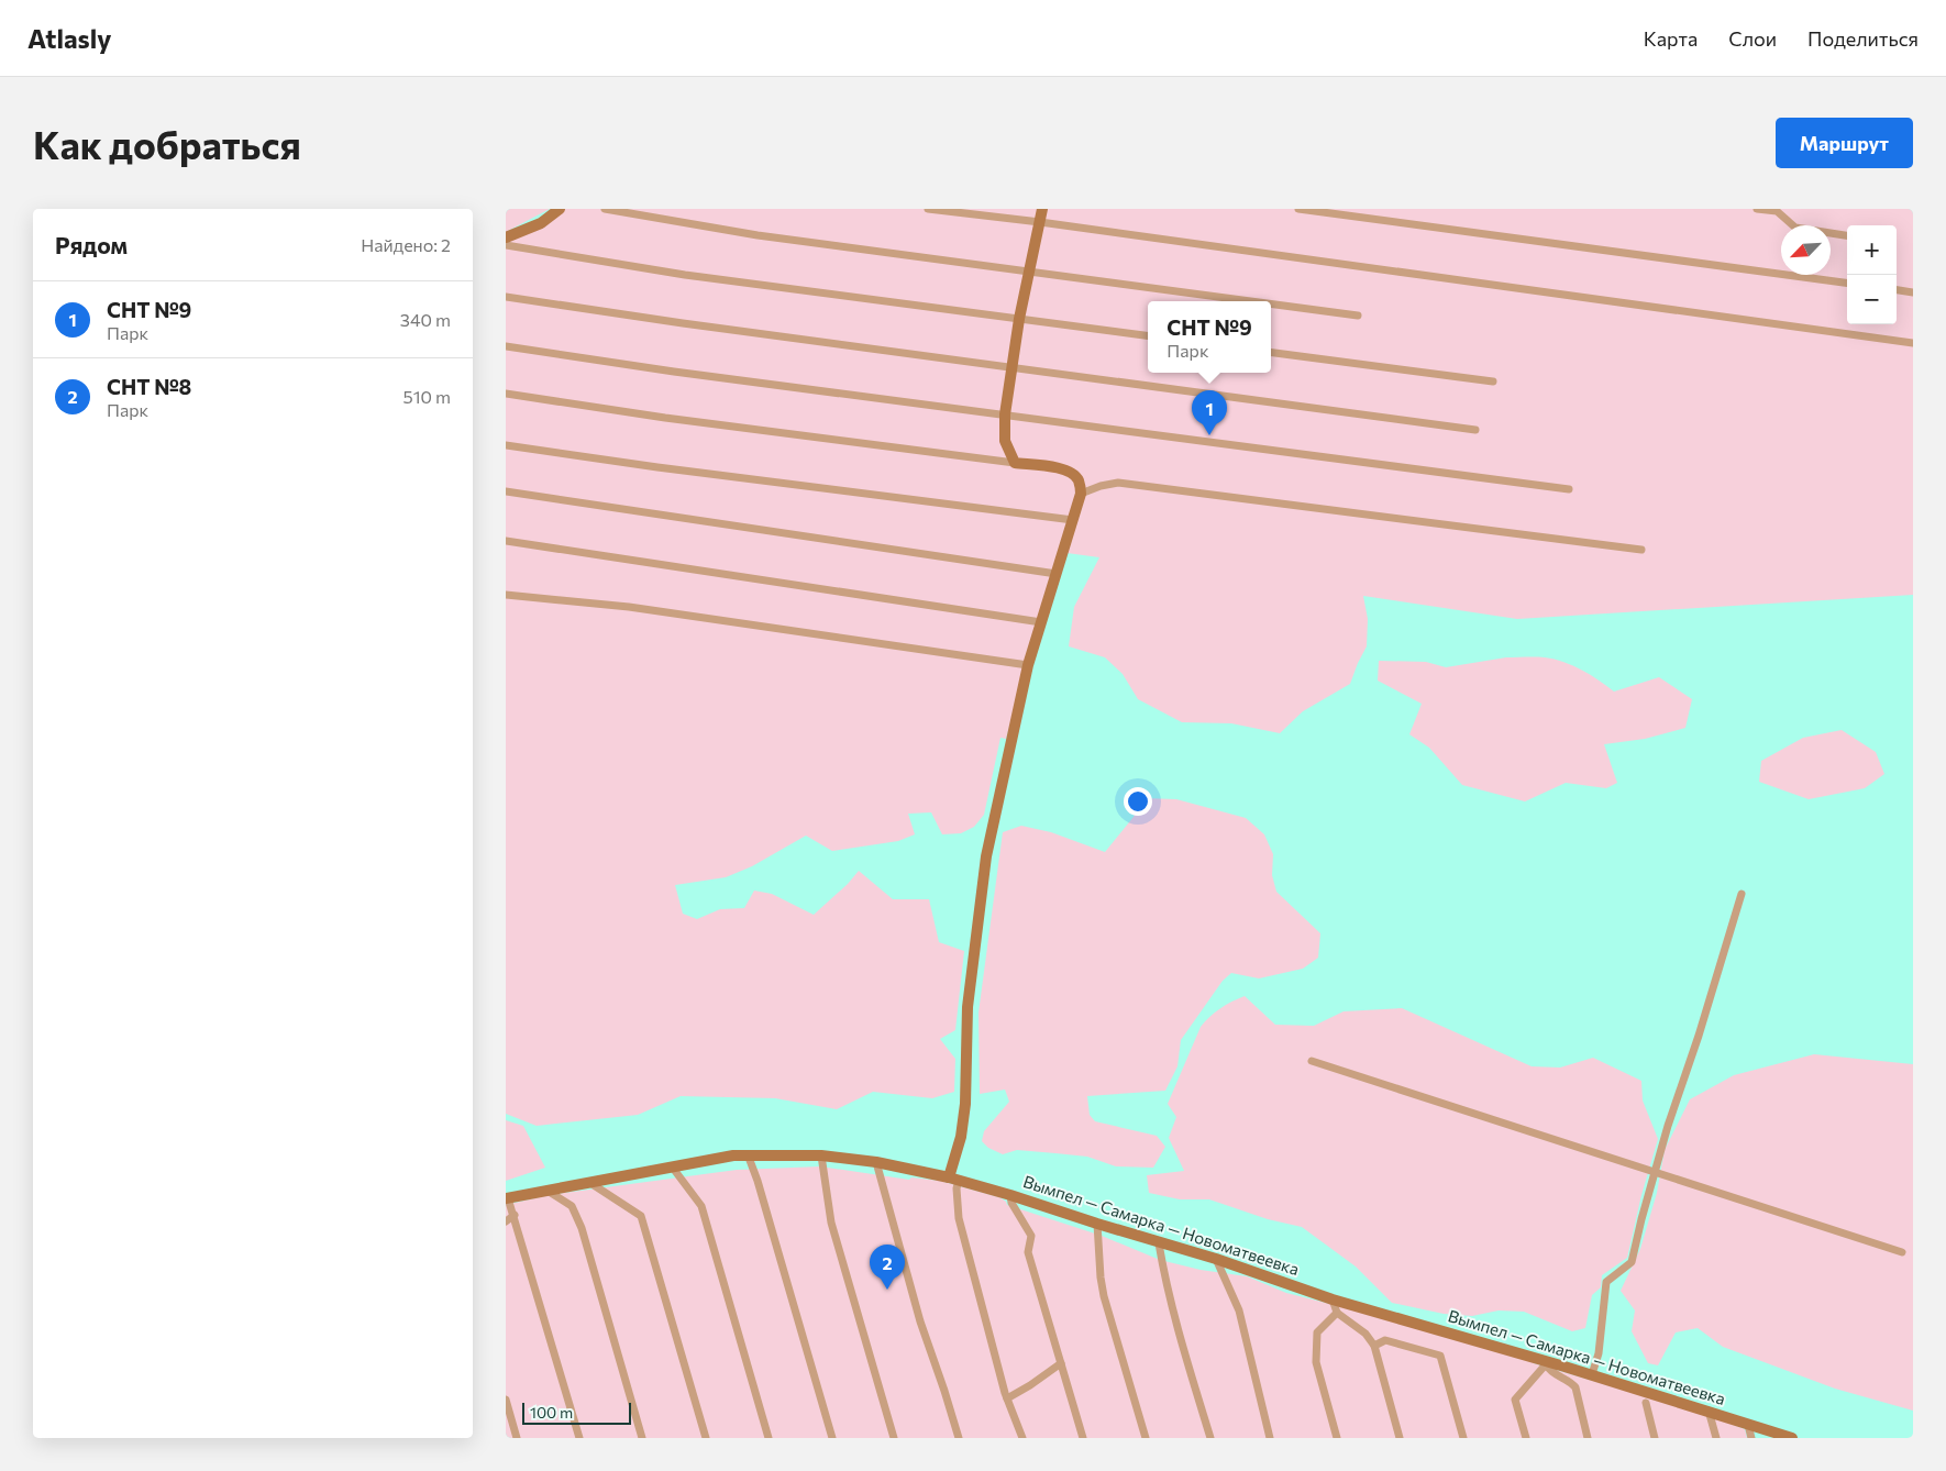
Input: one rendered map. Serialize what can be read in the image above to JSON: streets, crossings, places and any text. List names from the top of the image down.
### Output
{
  "streets": {
    "main road": ["Вымпел — Самарка — Новоматвеевка"]
  },
  "scale_bar": "100 m",
  "north": "bottom left",
  "page": {
    "header": "Atlasly",
    "nav": ["Карта", "Слои", "Поделиться"],
    "buttons": "Маршрут",
    "title": "Как добраться",
    "heading": ["Рядом", "Найдено: 2"],
    "map_buttons": ["+", "−"],
    "list": [
      {
        "mark": "1",
        "name": "СНТ №9",
        "note": "Парк",
        "value": "340 m"
      },
      {
        "mark": "2",
        "name": "СНТ №8",
        "note": "Парк",
        "value": "510 m"
      }
    ],
    "popup": ["СНТ №9", "Парк"],
    "pins": ["1", "2"],
    "scale": "100 m"
  }
}
